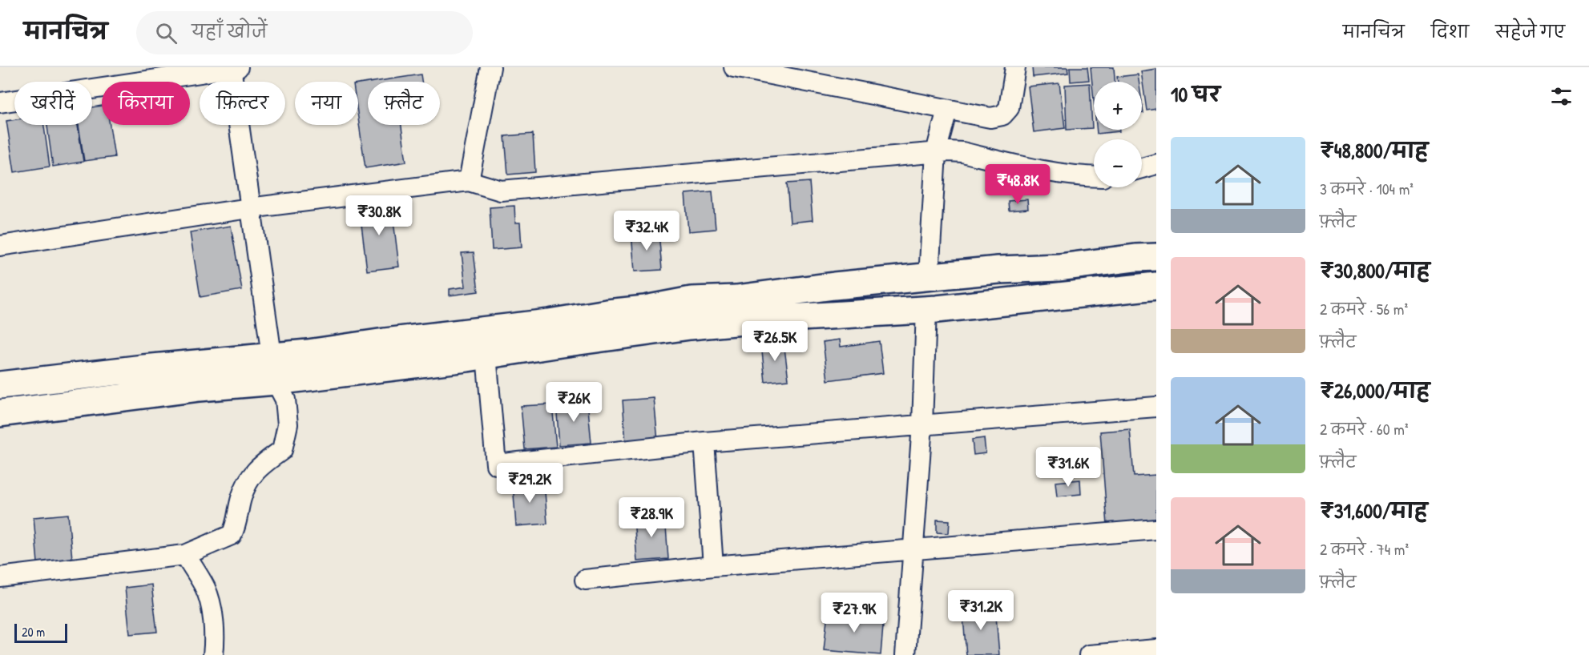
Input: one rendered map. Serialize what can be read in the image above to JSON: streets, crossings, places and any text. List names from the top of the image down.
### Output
{
  "scale_bar": "20 m",
  "page": {
    "header": "मानचित्र",
    "search": "यहाँ खोजें",
    "nav": ["मानचित्र", "दिशा", "सहेजे गए"],
    "heading": "10 घर",
    "map_buttons": ["+", "−"],
    "chip": [
      "खरीदें",
      "किराया",
      "फ़िल्टर",
      "नया",
      "फ़्लैट"
    ],
    "list": [
      {
        "name": "₹48,800/माह",
        "note": "3 कमरे · 104 m² · फ़्लैट"
      },
      {
        "name": "₹30,800/माह",
        "note": "2 कमरे · 56 m² · फ़्लैट"
      },
      {
        "name": "₹26,000/माह",
        "note": "2 कमरे · 60 m² · फ़्लैट"
      },
      {
        "name": "₹31,600/माह",
        "note": "2 कमरे · 74 m² · फ़्लैट"
      }
    ],
    "price": [
      "₹48.8K",
      "₹30.8K",
      "₹32.4K",
      "₹26.5K",
      "₹26K",
      "₹31.6K",
      "₹29.2K",
      "₹28.9K",
      "₹31.2K",
      "₹27.9K"
    ],
    "scale": "20 m"
  }
}
